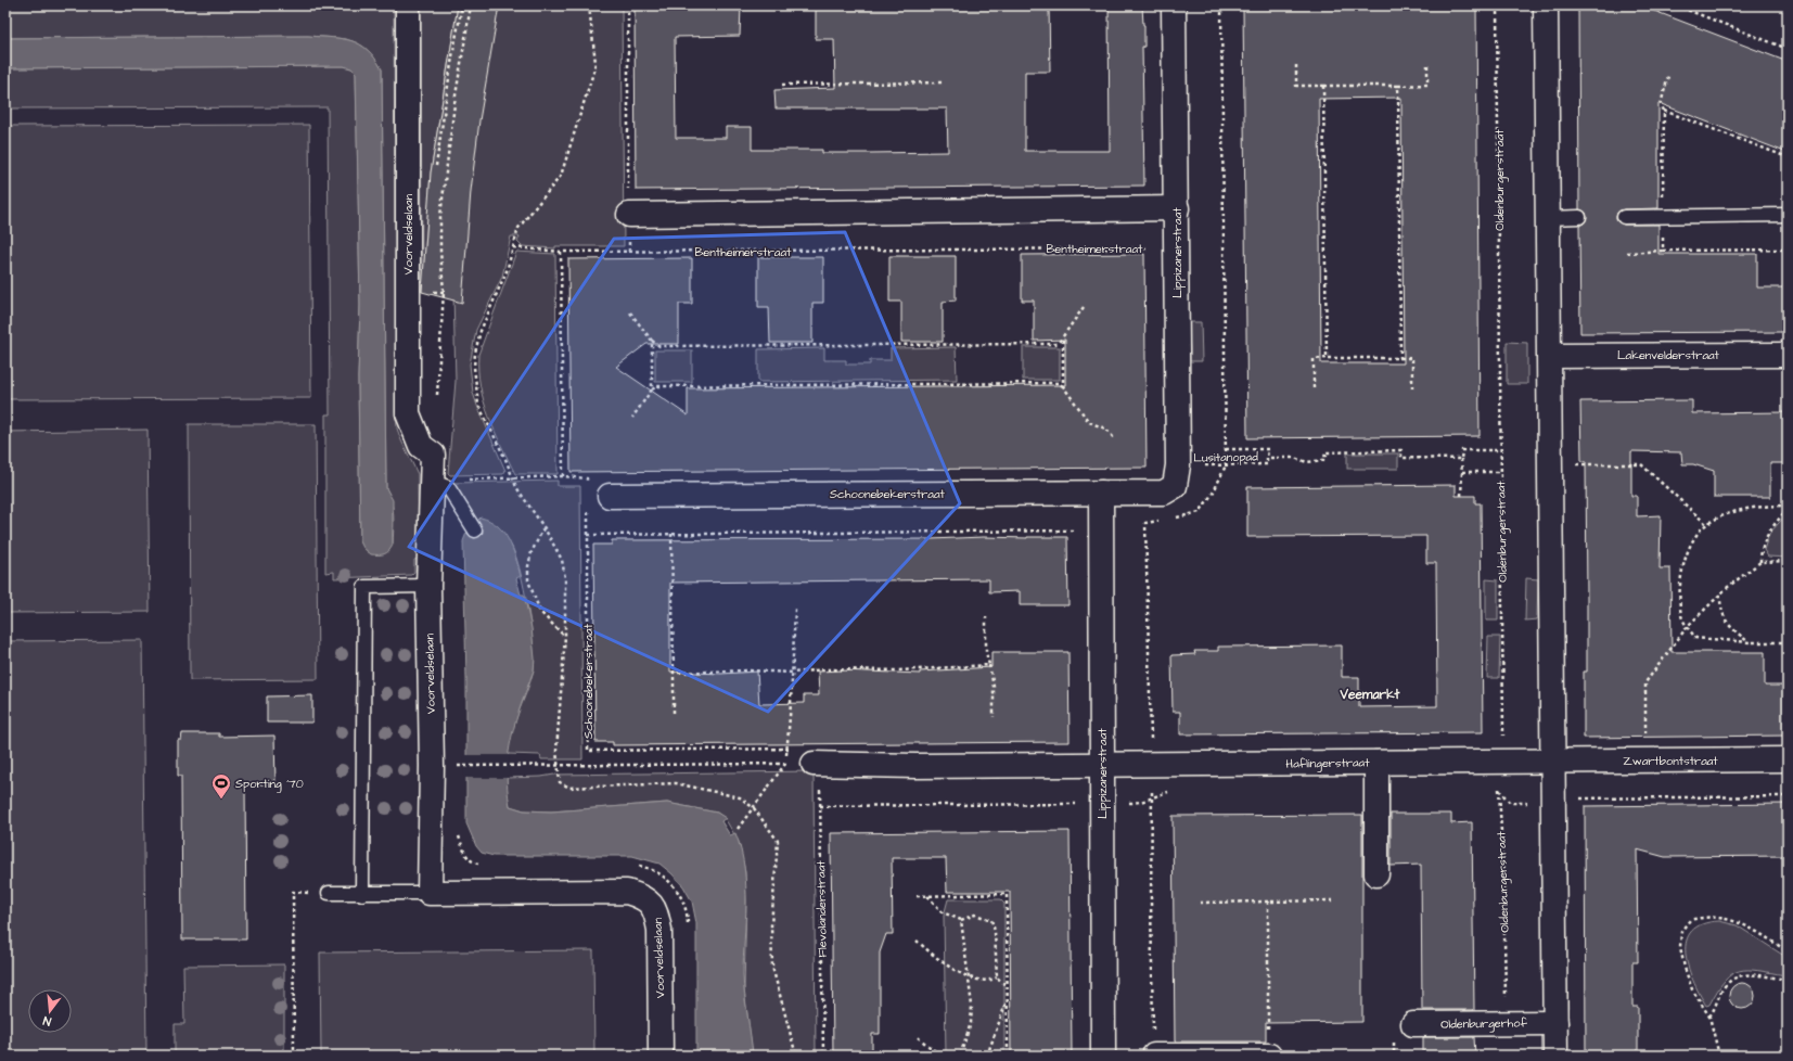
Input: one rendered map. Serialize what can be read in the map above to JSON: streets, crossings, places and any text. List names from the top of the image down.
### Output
{
  "streets": {
    "street": [
      "Voorveldselaan",
      "Lippizanerstraat",
      "Lakenvelderstraat",
      "Schoonebekerstraat",
      "Zwartbontstraat",
      "Haflingerstraat",
      "Oldenburgerhof"
    ],
    "path": [
      "Oldenburgerstraat",
      "Bentheimerstraat",
      "Lusitanopad",
      "Flevolanderstraat"
    ]
  },
  "crossings": [
    ["Oldenburgerstraat", "Lusitanopad"],
    ["Oldenburgerstraat", "Haflingerstraat"],
    ["Oldenburgerstraat", "Oldenburgerhof"],
    ["Lippizanerstraat", "Lusitanopad"],
    ["Lippizanerstraat", "Schoonebekerstraat"],
    ["Lippizanerstraat", "Haflingerstraat"],
    ["Schoonebekerstraat", "Flevolanderstraat"],
    ["Zwartbontstraat", "Haflingerstraat"]
  ],
  "districts": ["Veemarkt"],
  "places": {
    "sports": ["Sporting '70"]
  },
  "north": "bottom"
}
